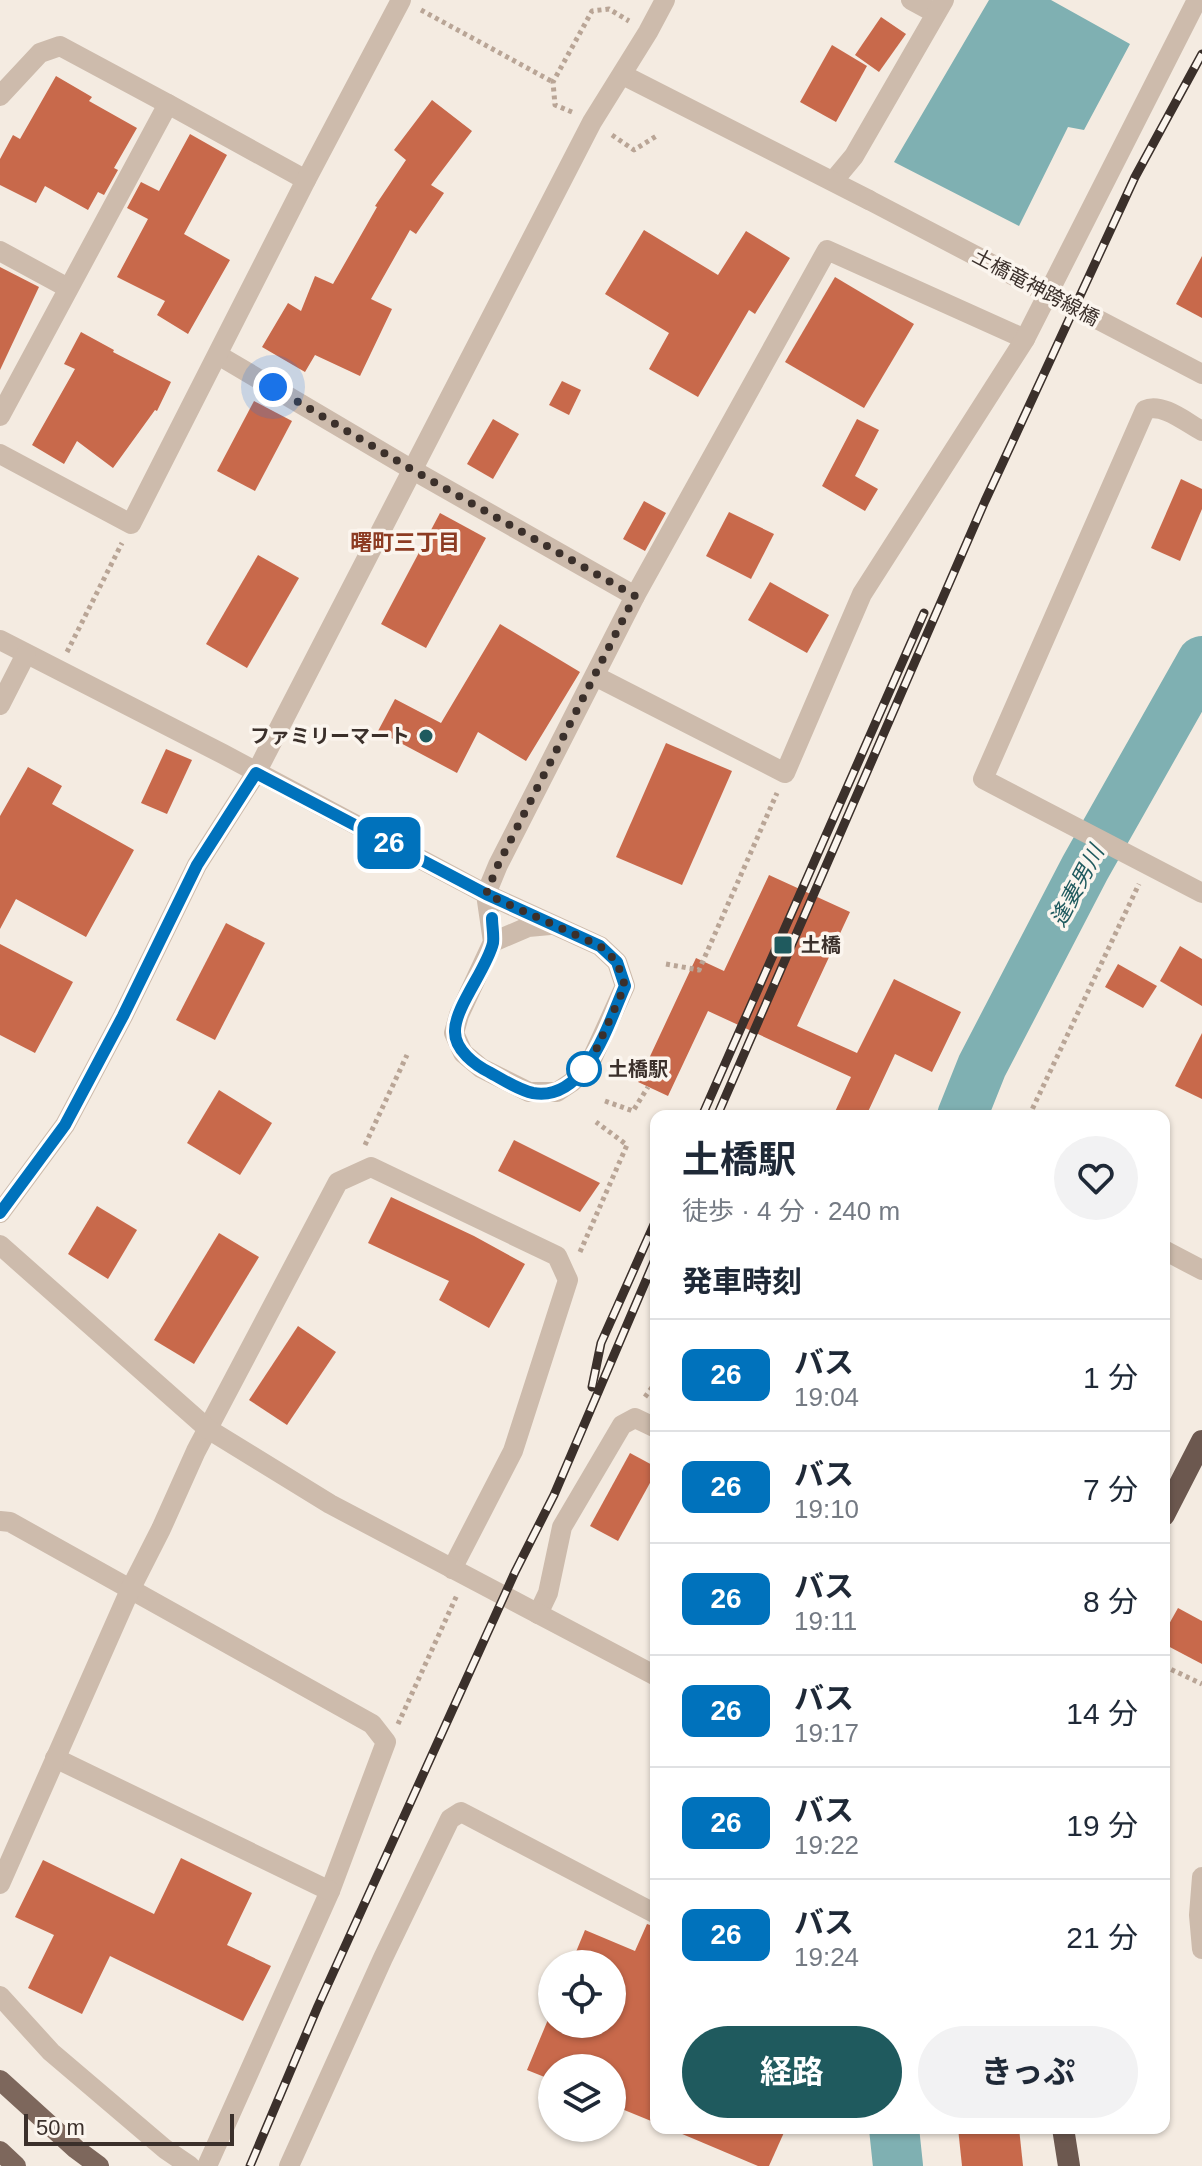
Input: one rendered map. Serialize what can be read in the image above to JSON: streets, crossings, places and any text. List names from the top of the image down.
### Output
{
  "streets": {
    "street": ["土橋竜神跨線橋"]
  },
  "districts": ["曙町三丁目"],
  "water": ["逢妻男川"],
  "places": {
    "other": ["ファミリーマート", "土橋駅"],
    "transit": ["土橋"]
  },
  "lines": ["bus line 26"],
  "scale_bar": "50 m",
  "page": {
    "on_map": "26",
    "heading": [
      ["土橋駅", "徒歩 · 4 分 · 240 m"],
      "発車時刻"
    ],
    "list": [
      {
        "mark": "26",
        "name": "バス",
        "note": "19:04",
        "value": "1 分"
      },
      {
        "mark": "26",
        "name": "バス",
        "note": "19:10",
        "value": "7 分"
      },
      {
        "mark": "26",
        "name": "バス",
        "note": "19:11",
        "value": "8 分"
      },
      {
        "mark": "26",
        "name": "バス",
        "note": "19:17",
        "value": "14 分"
      },
      {
        "mark": "26",
        "name": "バス",
        "note": "19:22",
        "value": "19 分"
      },
      {
        "mark": "26",
        "name": "バス",
        "note": "19:24",
        "value": "21 分"
      }
    ],
    "buttons": ["経路", "きっぷ"],
    "scale": "50 m"
  }
}
